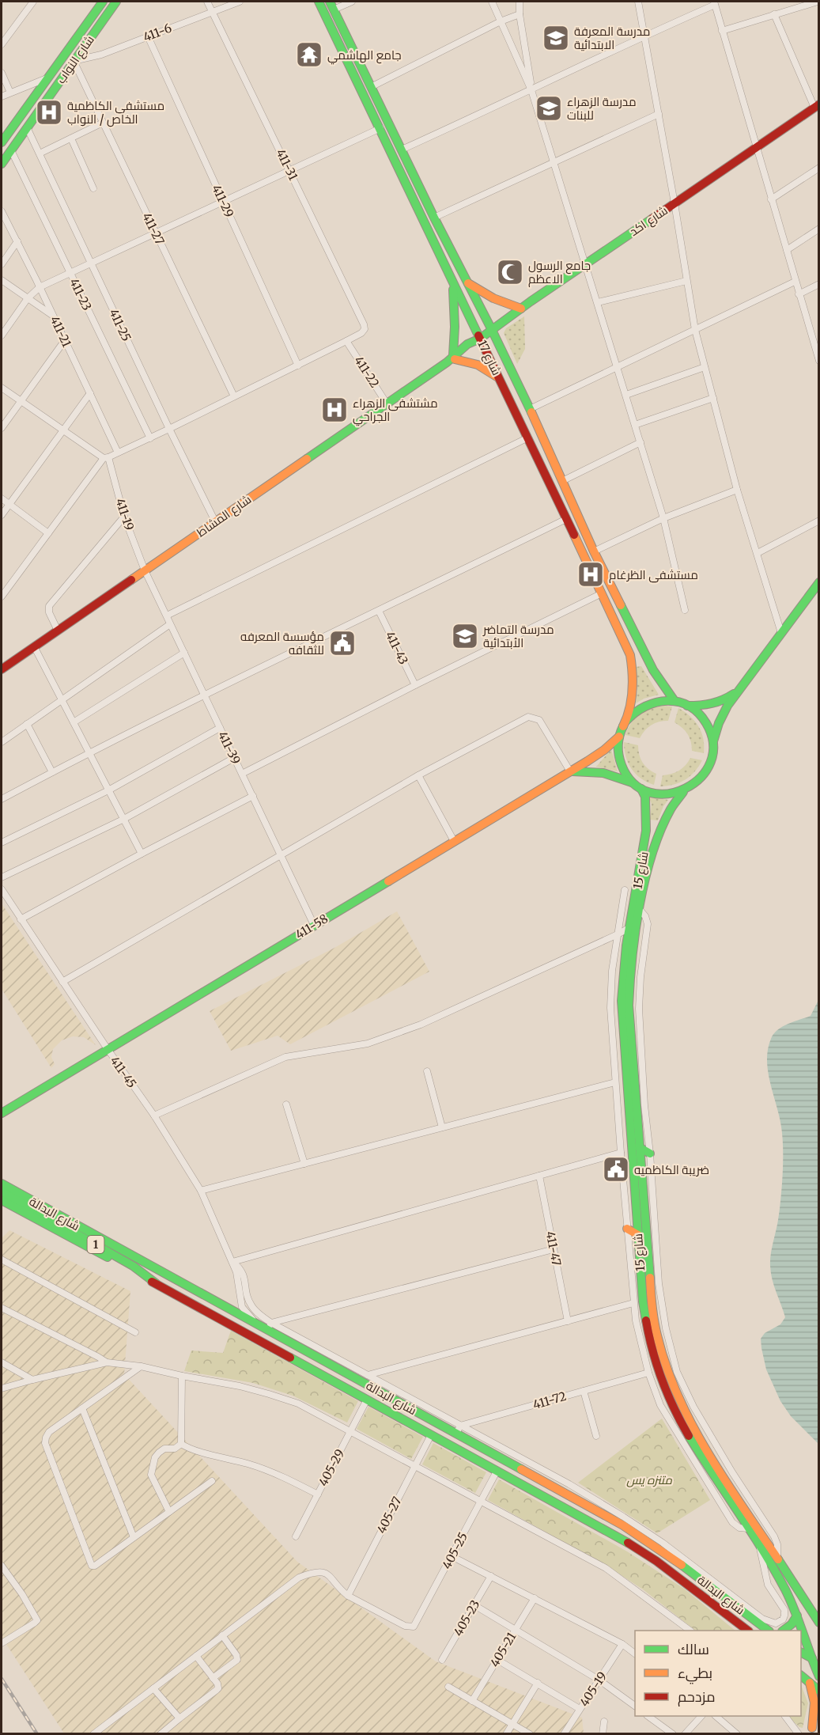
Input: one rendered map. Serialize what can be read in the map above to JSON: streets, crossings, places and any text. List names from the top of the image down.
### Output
{
  "streets": {
    "main road": [
      "شارع النواب",
      "شارع اكد",
      "شارع 17",
      "شارع المشاط",
      "شارع 15",
      "411-58",
      "شارع البدالة",
      "1"
    ],
    "street": [
      "411-6",
      "411-31",
      "411-29",
      "411-27",
      "411-23",
      "411-25",
      "411-21",
      "411-22",
      "411-19",
      "411-43",
      "411-39",
      "411-45",
      "411-47",
      "411-72",
      "405-29",
      "405-27",
      "405-25",
      "405-23",
      "405-21",
      "405-19"
    ]
  },
  "crossings": [
    ["411-6", "شارع النواب"],
    ["411-6", "411-31"],
    ["411-6", "411-29"],
    ["411-6", "411-27"],
    ["شارع النواب", "411-27"],
    ["شارع النواب", "411-23"],
    ["شارع النواب", "411-25"],
    ["411-31", "411-22"],
    ["شارع اكد", "شارع 17"],
    ["شارع اكد", "شارع المشاط"],
    ["411-25", "شارع المشاط"],
    ["شارع 17", "شارع المشاط"],
    ["شارع 17", "شارع 15"],
    ["شارع 17", "411-58"],
    ["411-22", "شارع المشاط"],
    ["411-19", "شارع المشاط"],
    ["411-19", "411-39"],
    ["شارع المشاط", "411-39"],
    ["411-39", "411-58"],
    ["شارع 15", "411-58"],
    ["411-58", "411-45"],
    ["شارع البدالة", "1"],
    ["شارع البدالة", "411-72"],
    ["شارع البدالة", "405-29"],
    ["شارع البدالة", "405-27"],
    ["شارع البدالة", "405-25"],
    ["405-27", "405-25"]
  ],
  "parks": ["متنزه يس"],
  "places": {
    "school or university": ["مدرسة المعرفة الابتدائية", "مدرسة الزهراء للبنات", "مدرسة التماضر الأبتدائية"],
    "temple": ["جامع الهاشمي"],
    "hospital": ["مستشفى الكاظمية الخاص / النواب", "مشتشفى الزهراء الجراحي", "مستشفى الظرغام"],
    "mosque": ["جامع الرسول الاعظم"],
    "public building": ["مؤسسة المعرفه للثقافه", "ضريبة الكاظميه"]
  },
  "legend": ["سالك", "بطيء", "مزدحم"]
}
